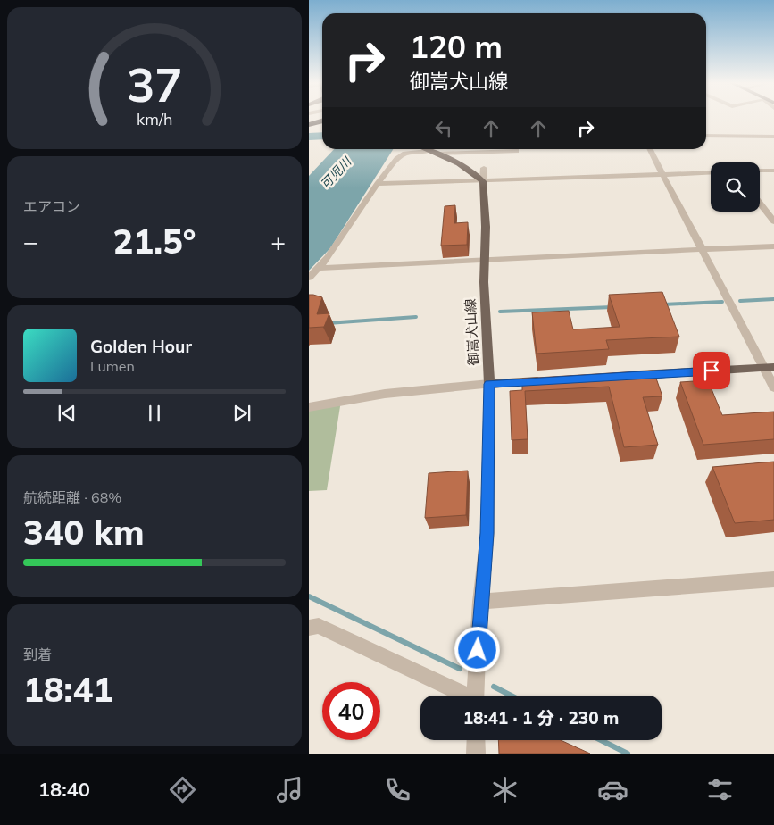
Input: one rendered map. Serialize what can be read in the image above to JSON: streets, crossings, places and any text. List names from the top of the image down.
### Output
{
  "streets": {
    "main road": ["御嵩犬山線"]
  },
  "water": ["可児川"],
  "page": {
    "turn": ["120 m", "御嵩犬山線"],
    "tile": [
      "エアコン",
      ["航続距離 · 68%", "340 km"],
      ["到着", "18:41"]
    ],
    "heat": ["−", "21.5°", "+"],
    "song": ["Golden Hour", "Lumen"],
    "limit": "40",
    "trip": "18:41 · 1 分 · 230 m",
    "tabs": "18:40",
    "gauge": ["37", "km/h"]
  }
}
